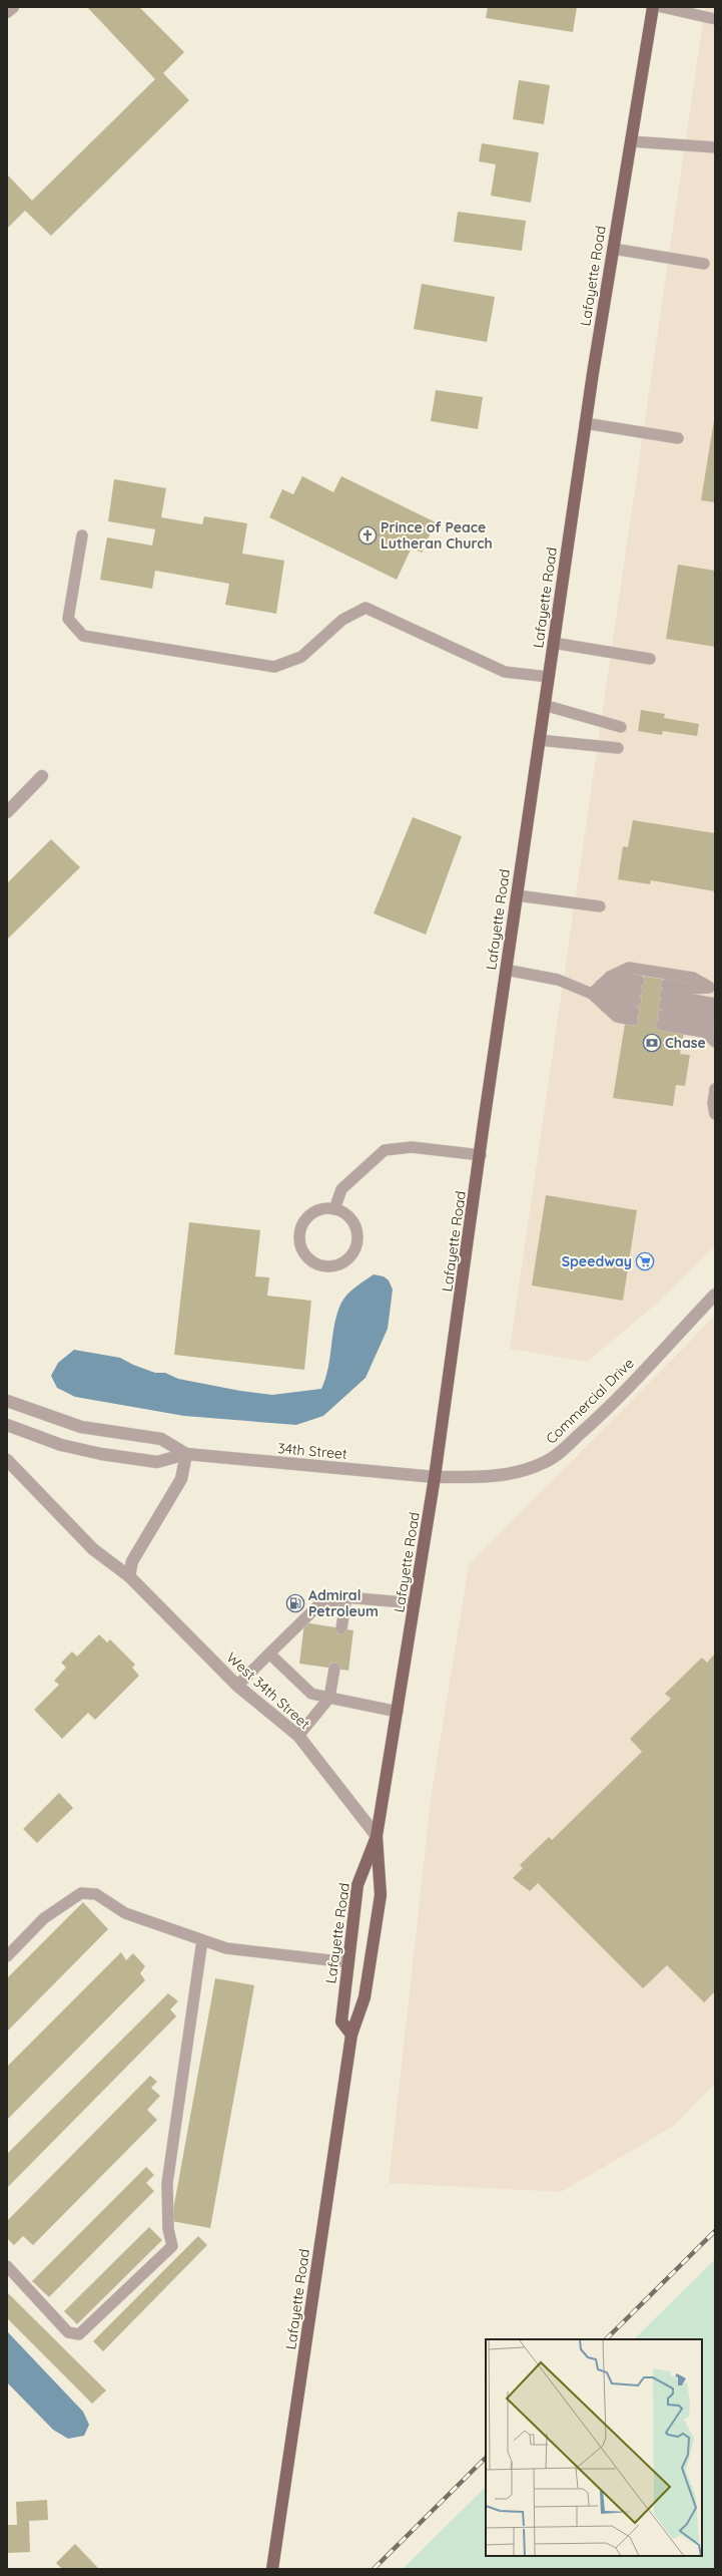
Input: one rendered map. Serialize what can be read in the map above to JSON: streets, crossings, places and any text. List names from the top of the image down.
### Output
{
  "streets": {
    "main road": ["Lafayette Road"],
    "street": ["Commercial Drive", "34th Street", "West 34th Street"]
  },
  "crossings": [
    ["Lafayette Road", "Commercial Drive"],
    ["Lafayette Road", "34th Street"],
    ["Lafayette Road", "West 34th Street"],
    ["Commercial Drive", "34th Street"]
  ],
  "places": {
    "church": ["Prince of Peace Lutheran Church"],
    "bank": ["Chase"],
    "supermarket": ["Speedway"],
    "fuel station": ["Admiral Petroleum"]
  }
}
